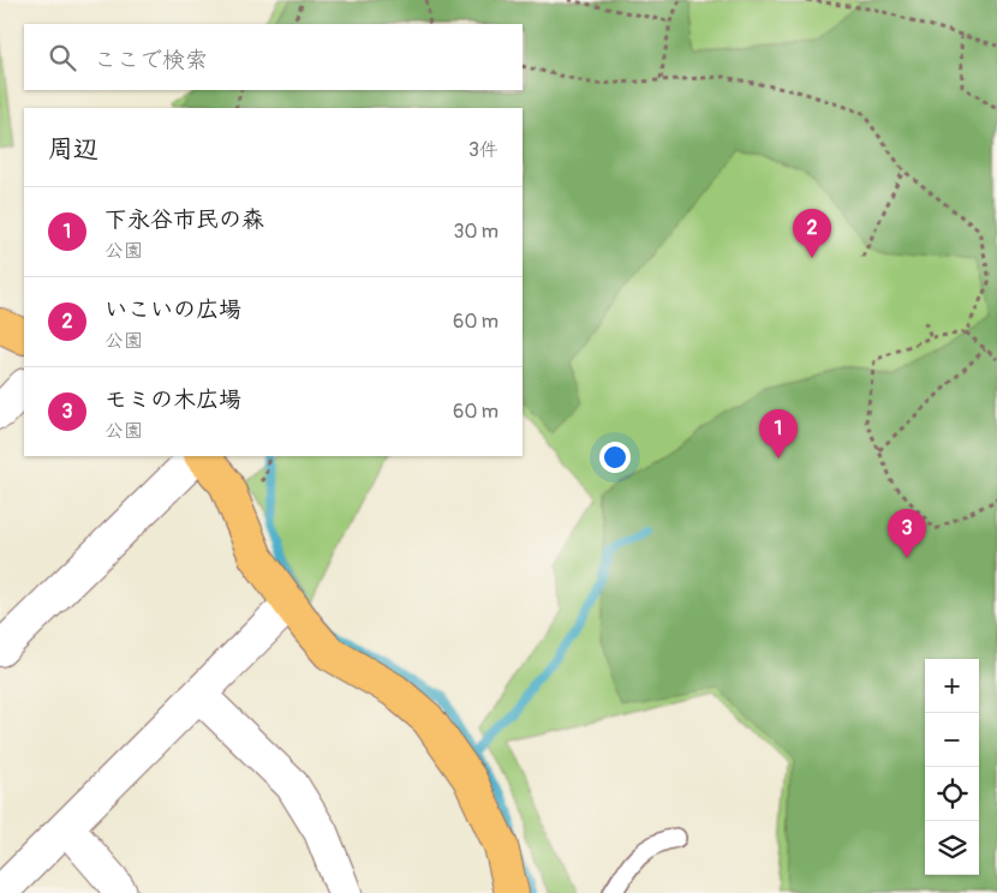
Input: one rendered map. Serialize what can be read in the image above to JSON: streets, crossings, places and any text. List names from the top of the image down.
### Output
{
  "page": {
    "search": "ここで検索",
    "heading": ["周辺", "3件"],
    "list": [
      {
        "mark": "1",
        "name": "下永谷市民の森",
        "note": "公園",
        "value": "30 m"
      },
      {
        "mark": "2",
        "name": "いこいの広場",
        "note": "公園",
        "value": "60 m"
      },
      {
        "mark": "3",
        "name": "モミの木広場",
        "note": "公園",
        "value": "60 m"
      }
    ],
    "pins": ["2", "1", "3"],
    "map_buttons": ["+", "−"]
  }
}
